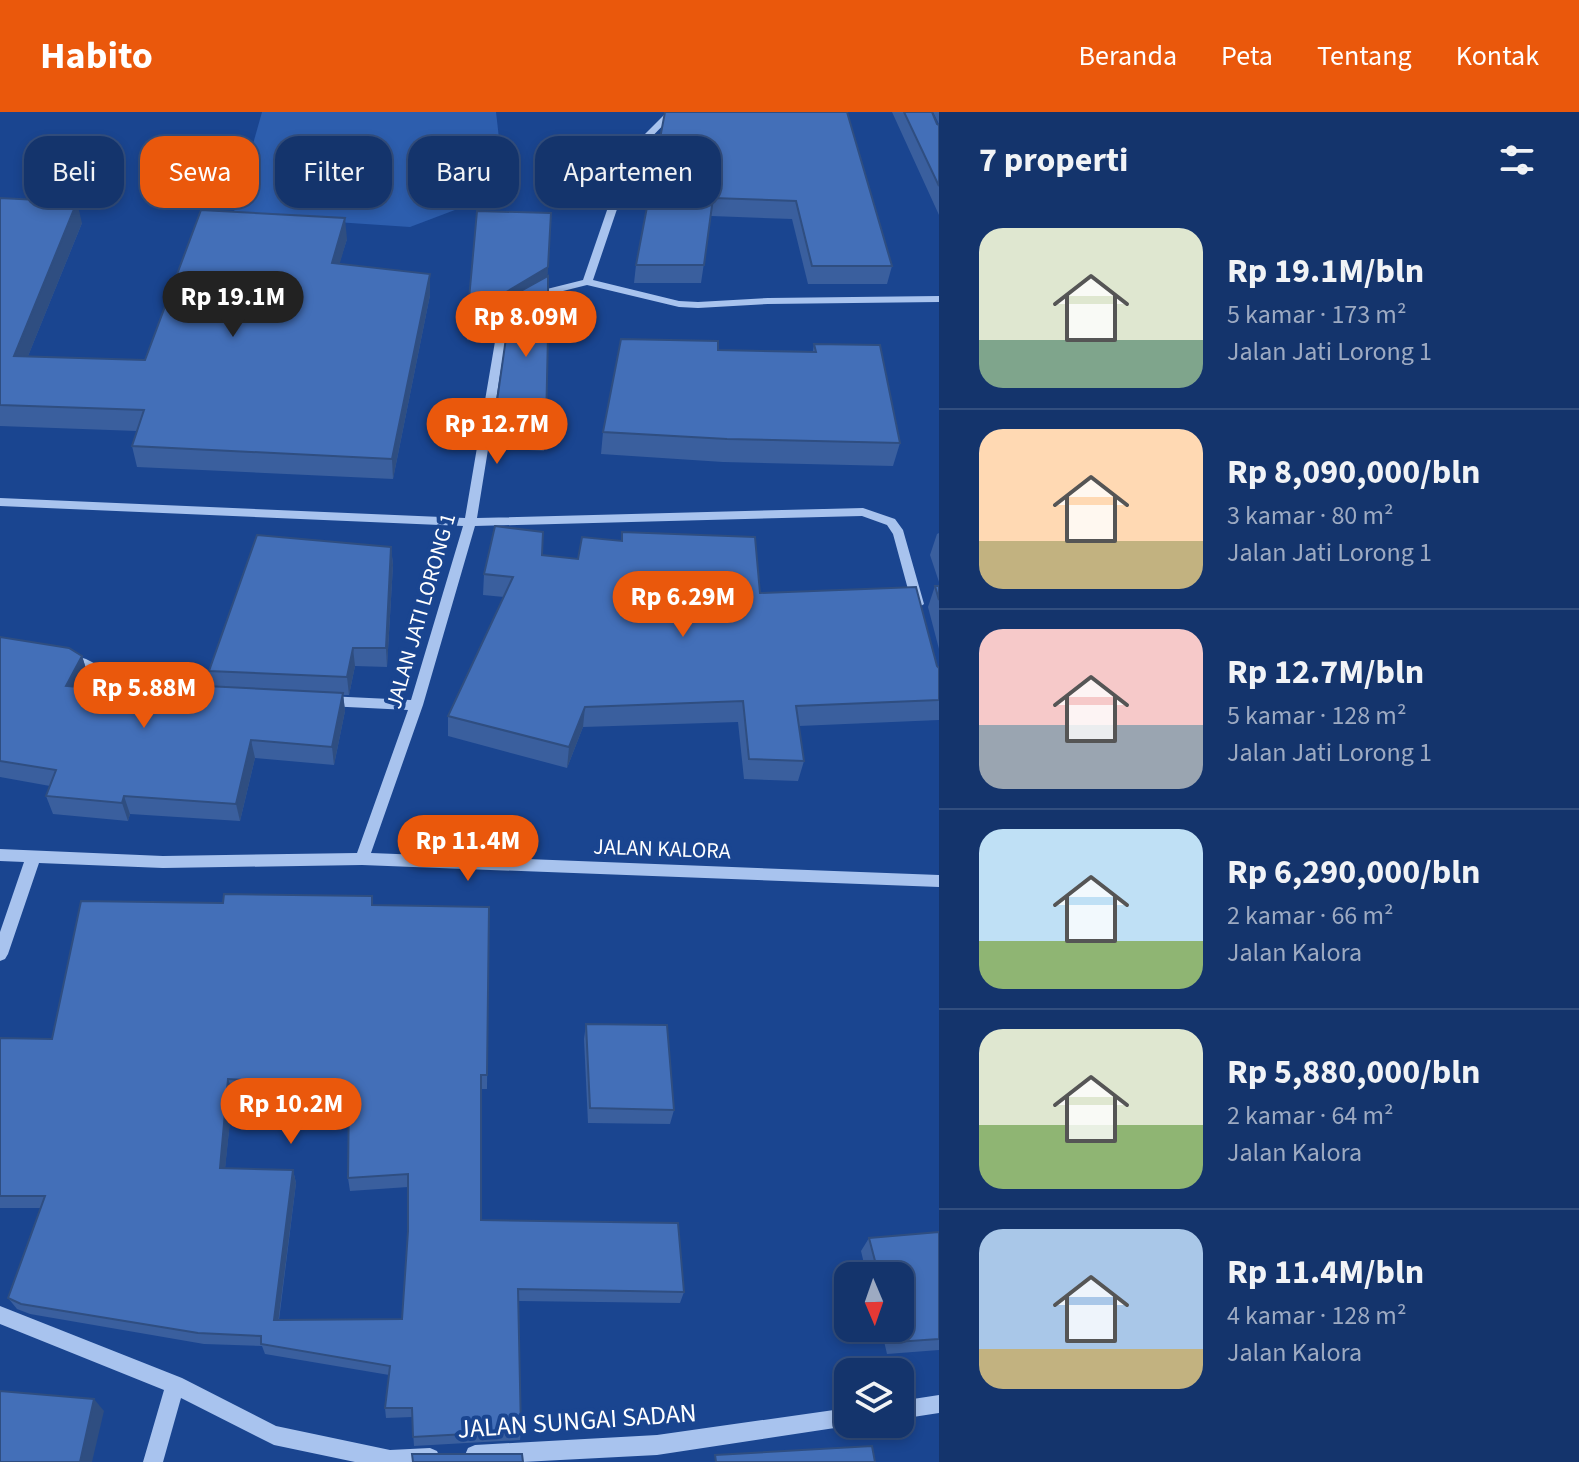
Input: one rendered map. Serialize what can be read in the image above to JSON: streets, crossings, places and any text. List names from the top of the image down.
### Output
{
  "streets": {
    "street": ["JALAN JATI LORONG 1", "JALAN KALORA", "JALAN SUNGAI SADAN"]
  },
  "crossings": [
    ["JALAN JATI LORONG 1", "JALAN KALORA"]
  ],
  "north": "bottom",
  "page": {
    "header": "Habito",
    "nav": [
      "Beranda",
      "Peta",
      "Tentang",
      "Kontak"
    ],
    "heading": "7 properti",
    "chip": [
      "Beli",
      "Sewa",
      "Filter",
      "Baru",
      "Apartemen"
    ],
    "list": [
      {
        "name": "Rp 19.1M/bln",
        "note": "5 kamar · 173 m² · Jalan Jati Lorong 1"
      },
      {
        "name": "Rp 8,090,000/bln",
        "note": "3 kamar · 80 m² · Jalan Jati Lorong 1"
      },
      {
        "name": "Rp 12.7M/bln",
        "note": "5 kamar · 128 m² · Jalan Jati Lorong 1"
      },
      {
        "name": "Rp 6,290,000/bln",
        "note": "2 kamar · 66 m² · Jalan Kalora"
      },
      {
        "name": "Rp 5,880,000/bln",
        "note": "2 kamar · 64 m² · Jalan Kalora"
      },
      {
        "name": "Rp 11.4M/bln",
        "note": "4 kamar · 128 m² · Jalan Kalora"
      }
    ],
    "price": [
      "Rp 19.1M",
      "Rp 8.09M",
      "Rp 12.7M",
      "Rp 6.29M",
      "Rp 5.88M",
      "Rp 11.4M",
      "Rp 10.2M"
    ]
  }
}
